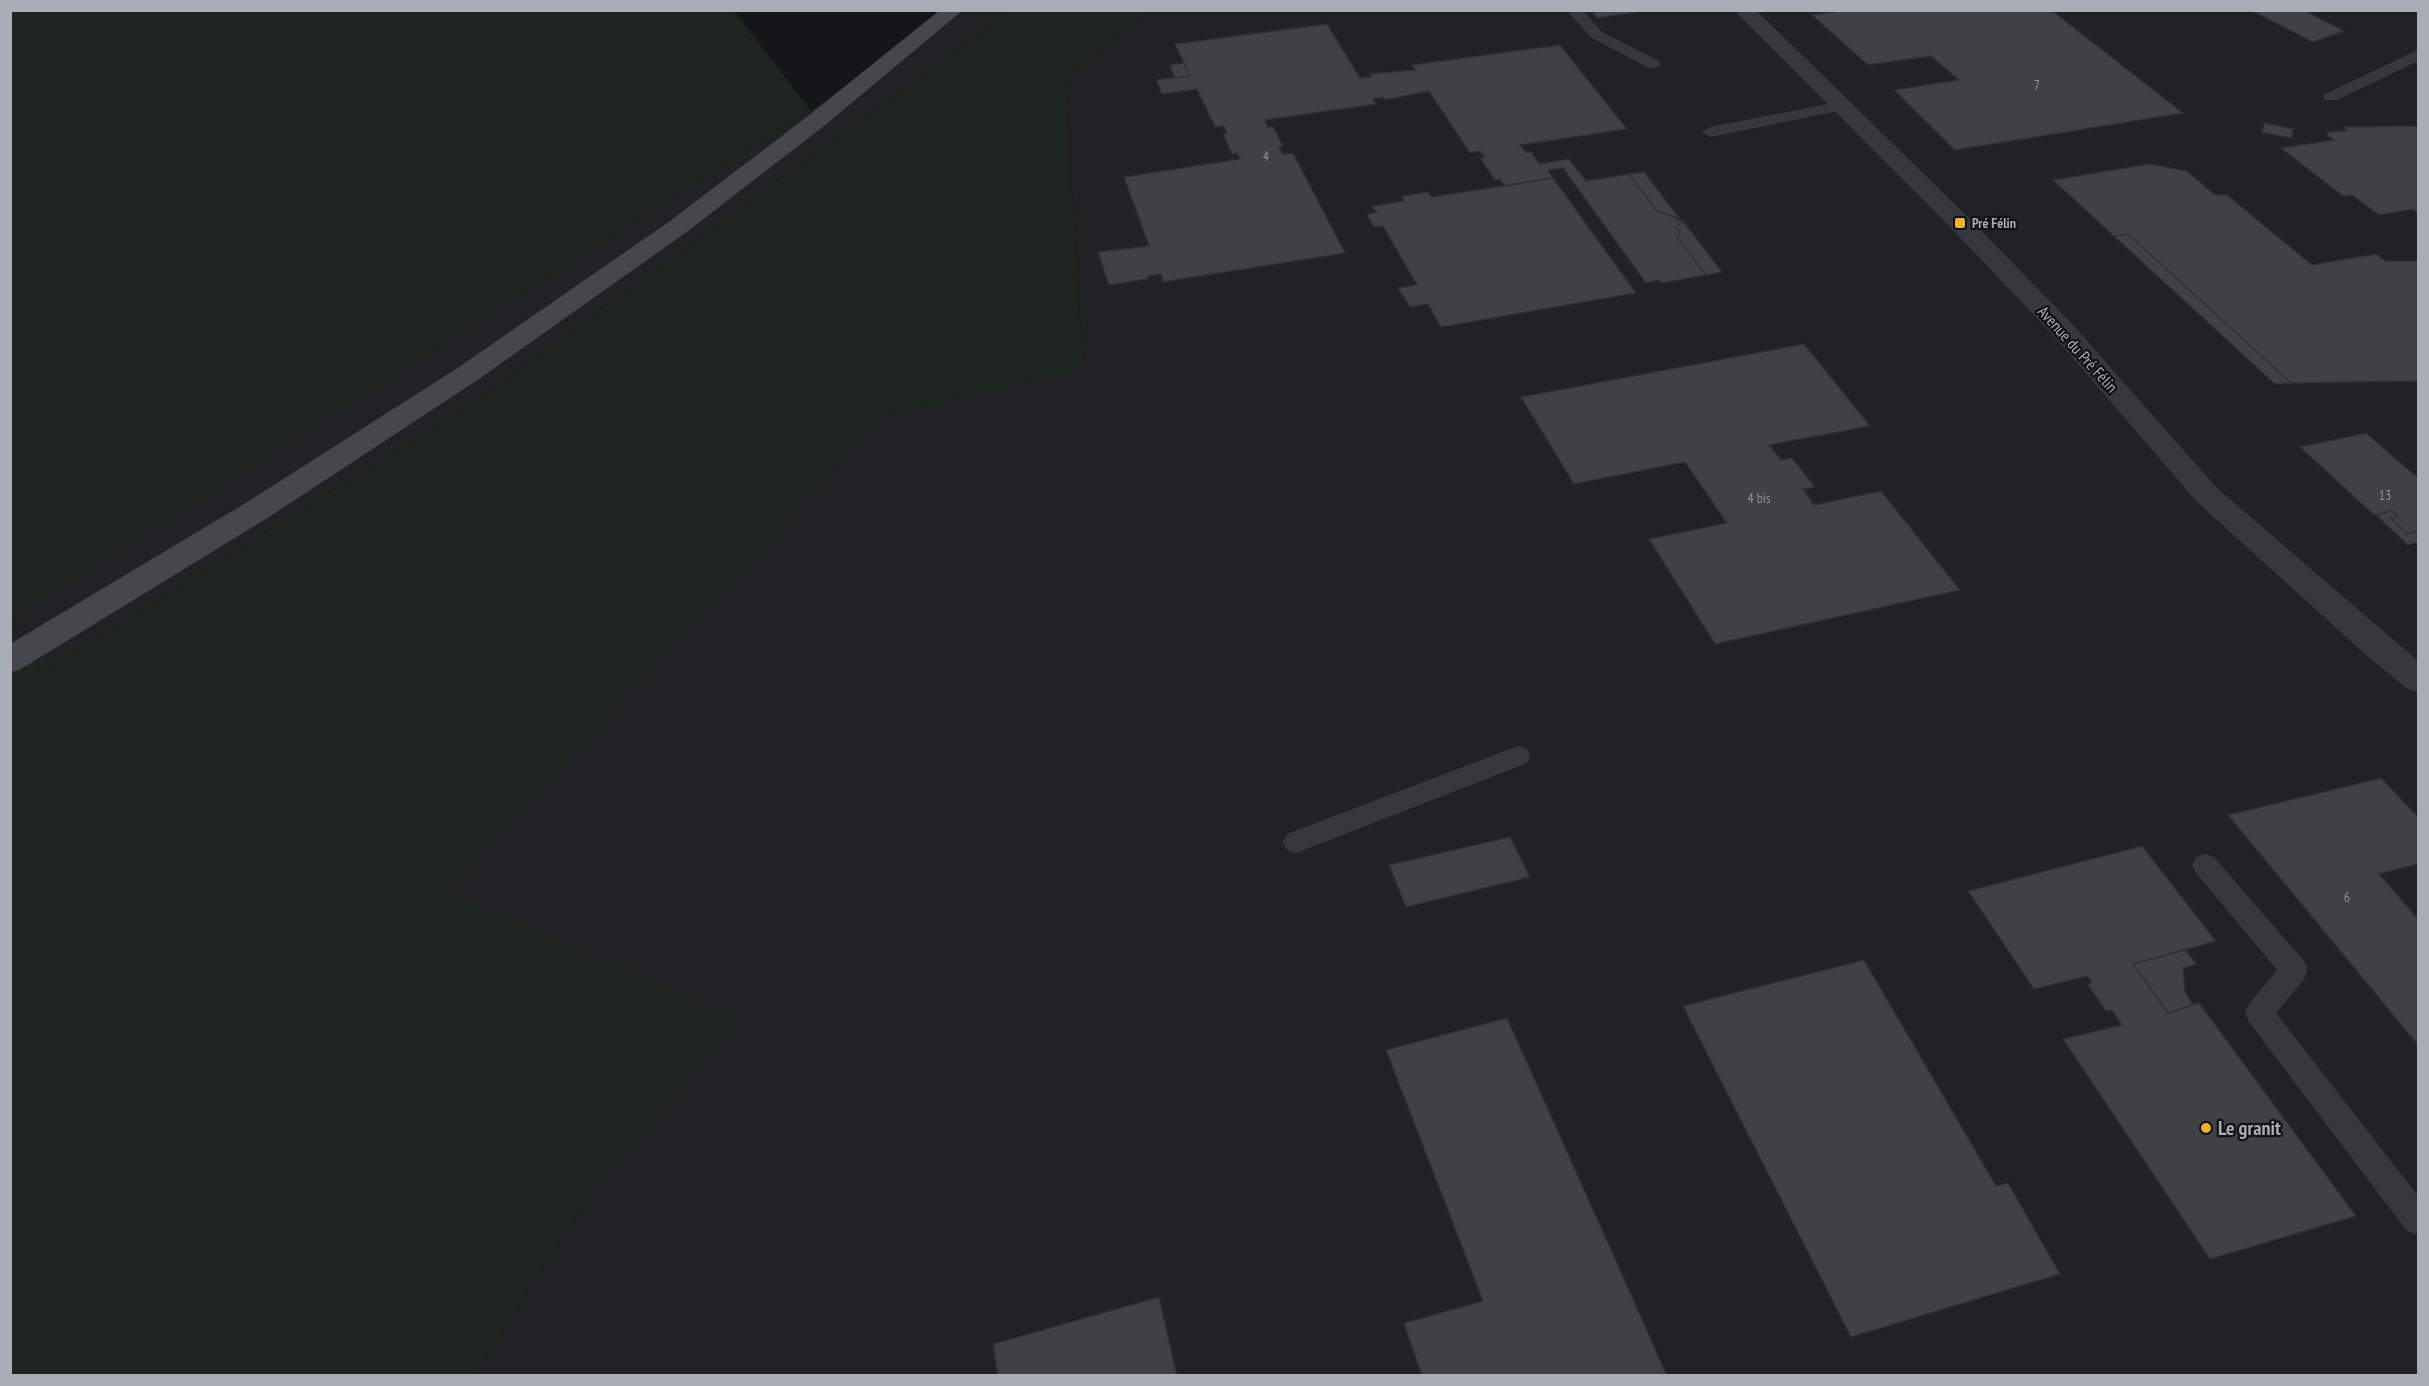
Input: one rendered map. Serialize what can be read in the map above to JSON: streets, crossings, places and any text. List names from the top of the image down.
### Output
{
  "streets": {
    "street": ["Avenue du Pré Félin"]
  },
  "places": {
    "transit": ["Pré Félin"],
    "other": ["Le granit"]
  },
  "house_numbers": [
    "7",
    "4",
    "13",
    "4 bis",
    "6"
  ]
}
